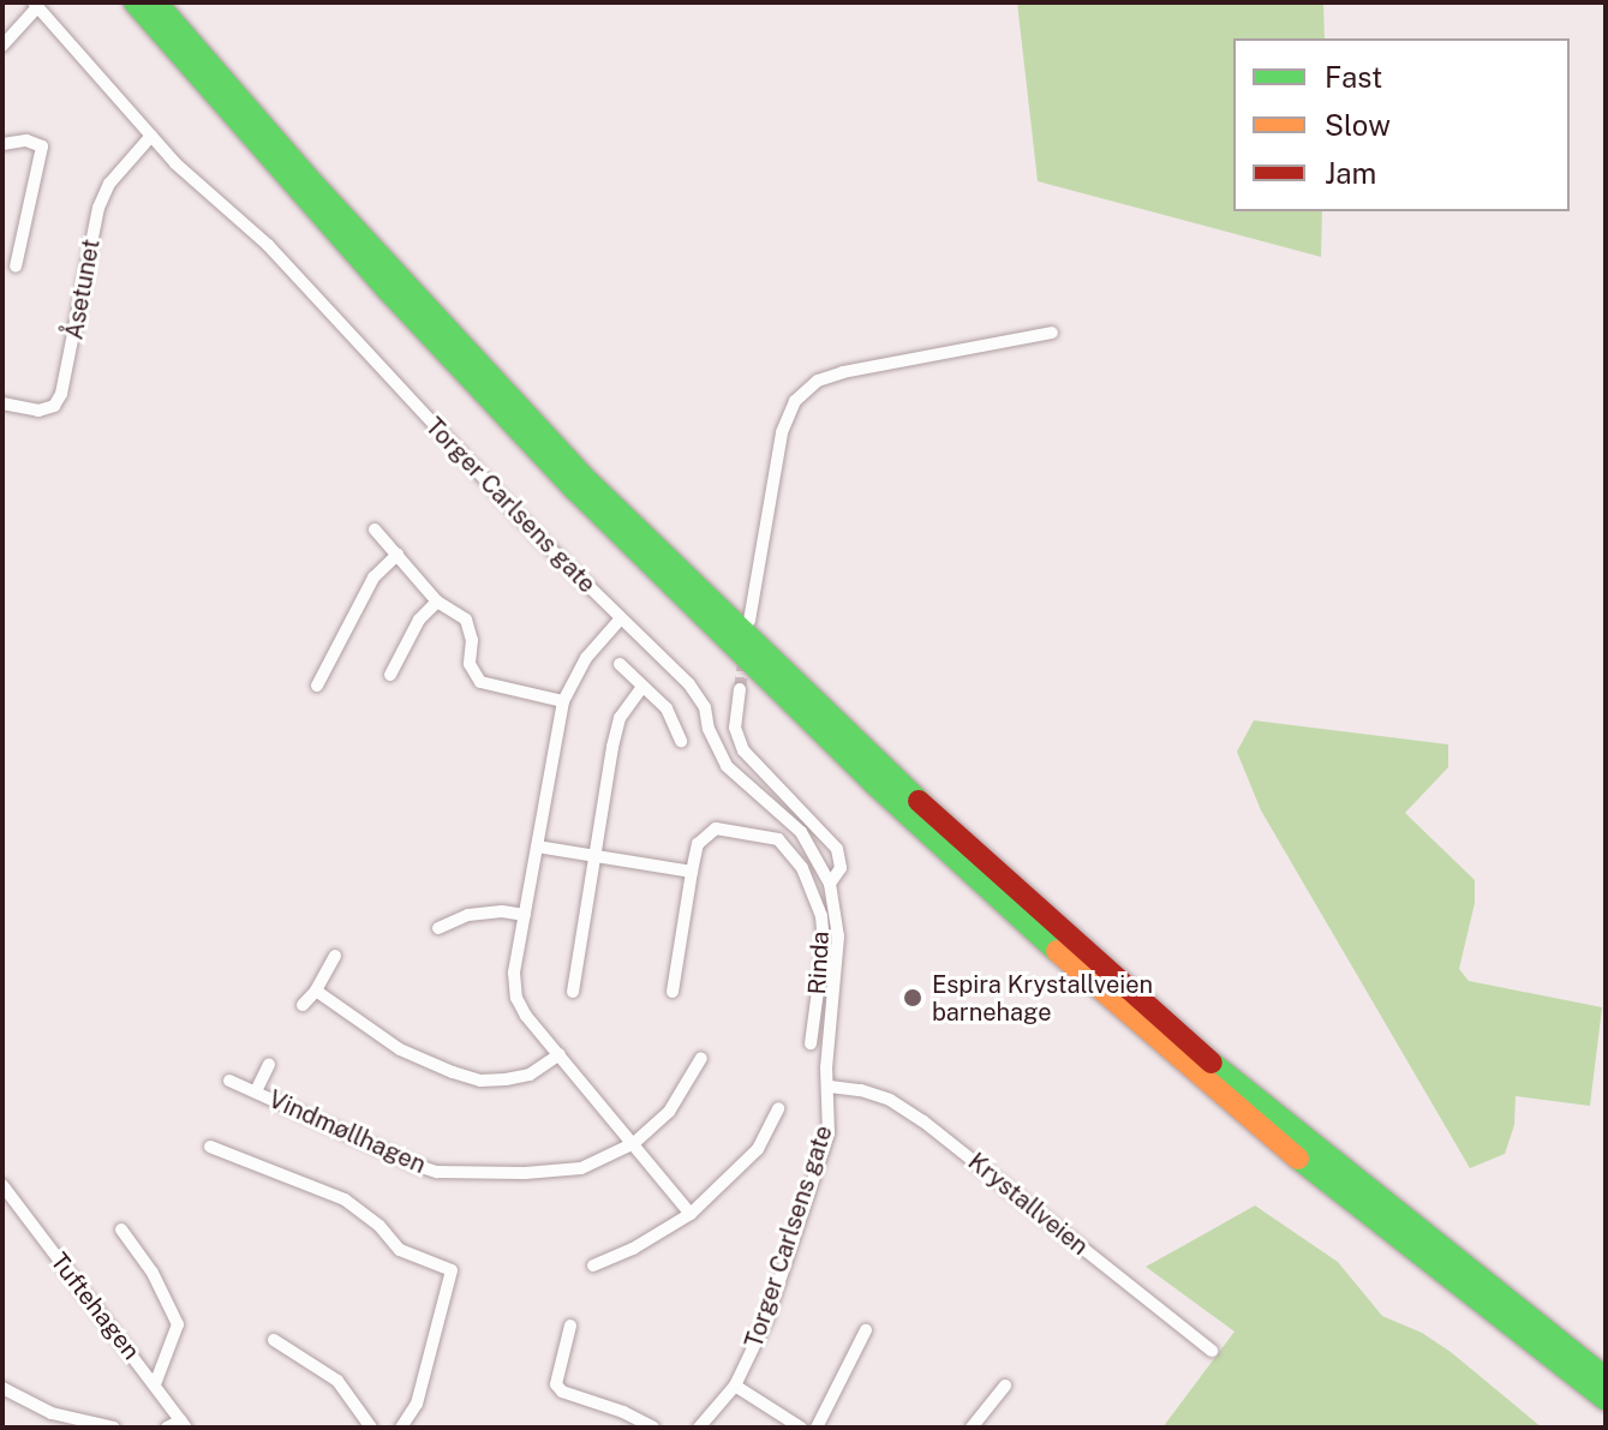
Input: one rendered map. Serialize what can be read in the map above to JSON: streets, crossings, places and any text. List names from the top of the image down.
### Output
{
  "streets": {
    "street": [
      "Åsetunet",
      "Torger Carlsens gate",
      "Rinda",
      "Vindmøllhagen",
      "Krystallveien",
      "Tuftehagen"
    ]
  },
  "crossings": [
    ["Åsetunet", "Torger Carlsens gate"],
    ["Torger Carlsens gate", "Krystallveien"]
  ],
  "places": ["Espira Krystallveien barnehage"],
  "legend": ["Fast", "Slow", "Jam"]
}
